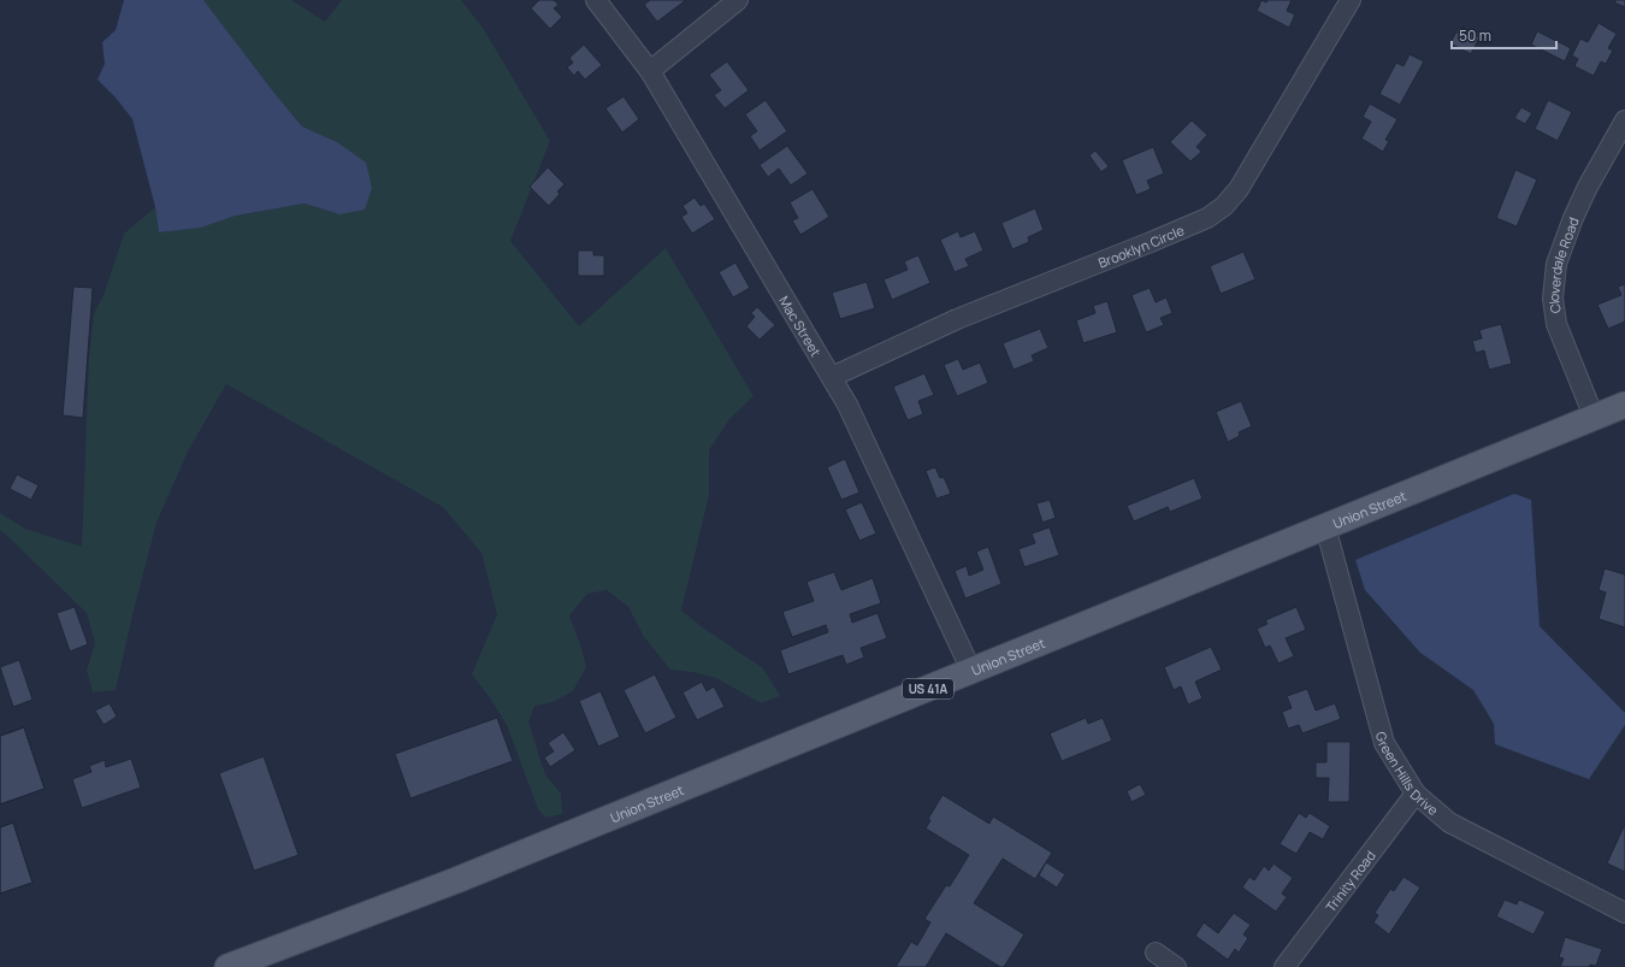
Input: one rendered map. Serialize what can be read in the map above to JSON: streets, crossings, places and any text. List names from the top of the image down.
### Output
{
  "streets": {
    "main road": ["Union Street", "US 41A"],
    "street": [
      "Brooklyn Circle",
      "Cloverdale Road",
      "Mac Street",
      "Green Hills Drive",
      "Trinity Road"
    ]
  },
  "crossings": [
    ["Brooklyn Circle", "Mac Street"],
    ["Cloverdale Road", "Union Street"],
    ["Mac Street", "Union Street"],
    ["Union Street", "Green Hills Drive"],
    ["Green Hills Drive", "Trinity Road"]
  ],
  "scale_bar": "50 m"
}
